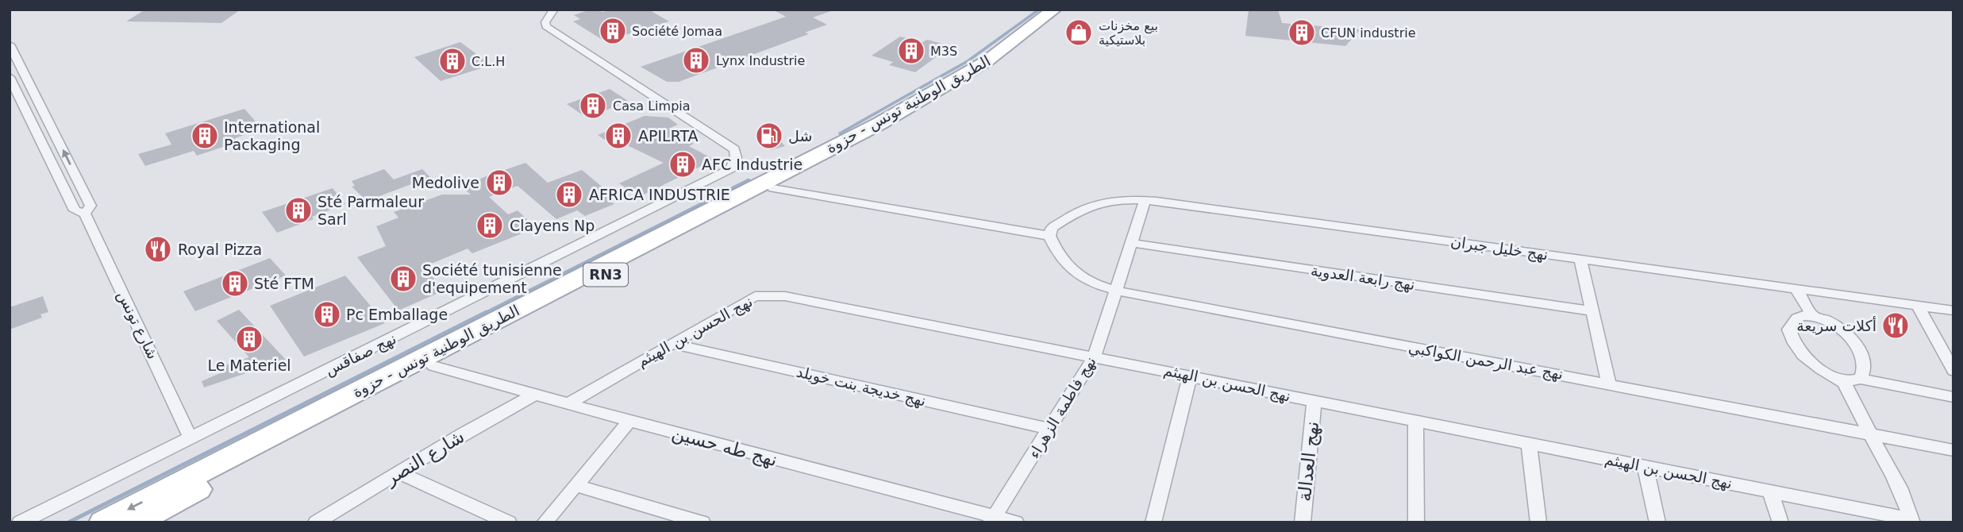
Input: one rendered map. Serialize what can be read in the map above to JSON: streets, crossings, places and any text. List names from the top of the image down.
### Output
{
  "streets": {
    "main road": ["الطريق الوطنية تونس - حزوة", "RN3"],
    "street": [
      "نهج خليل جبران",
      "نهج رابعة العدوية",
      "شارع تونس",
      "نهج الحسن بن الهيثم",
      "نهج صفاقس",
      "نهج عبد الرحمن الكواكبي",
      "نهج خديجة بنت خويلد",
      "نهج فاطمة الزهراء",
      "نهج طه حسين",
      "شارع النصر",
      "نهج العدالة"
    ]
  },
  "crossings": [
    ["الطريق الوطنية تونس - حزوة", "نهج طه حسين"],
    ["نهج خليل جبران", "نهج عبد الرحمن الكواكبي"],
    ["نهج خليل جبران", "نهج فاطمة الزهراء"],
    ["نهج رابعة العدوية", "نهج فاطمة الزهراء"],
    ["شارع تونس", "نهج صفاقس"],
    ["نهج الحسن بن الهيثم", "نهج خديجة بنت خويلد"],
    ["نهج الحسن بن الهيثم", "نهج فاطمة الزهراء"],
    ["نهج الحسن بن الهيثم", "نهج طه حسين"],
    ["نهج الحسن بن الهيثم", "نهج العدالة"],
    ["نهج عبد الرحمن الكواكبي", "نهج فاطمة الزهراء"],
    ["نهج خديجة بنت خويلد", "نهج فاطمة الزهراء"],
    ["نهج فاطمة الزهراء", "نهج طه حسين"],
    ["نهج طه حسين", "شارع النصر"]
  ],
  "places": {
    "building": [
      "Société Jomaa",
      "CFUN industrie",
      "M3S",
      "Lynx Industrie",
      "C.L.H",
      "Casa Limpia",
      "International Packaging",
      "APILRTA",
      "AFC Industrie",
      "Medolive",
      "AFRICA INDUSTRIE",
      "Sté Parmaleur Sarl",
      "Clayens Np",
      "Société tunisienne d'equipement",
      "Sté FTM",
      "Pc Emballage",
      "Le Materiel"
    ],
    "shop": ["بيع مخزنات بلاستيكية"],
    "fuel station": ["شل"],
    "restaurant": ["Royal Pizza", "أكلات سريعة"]
  }
}
